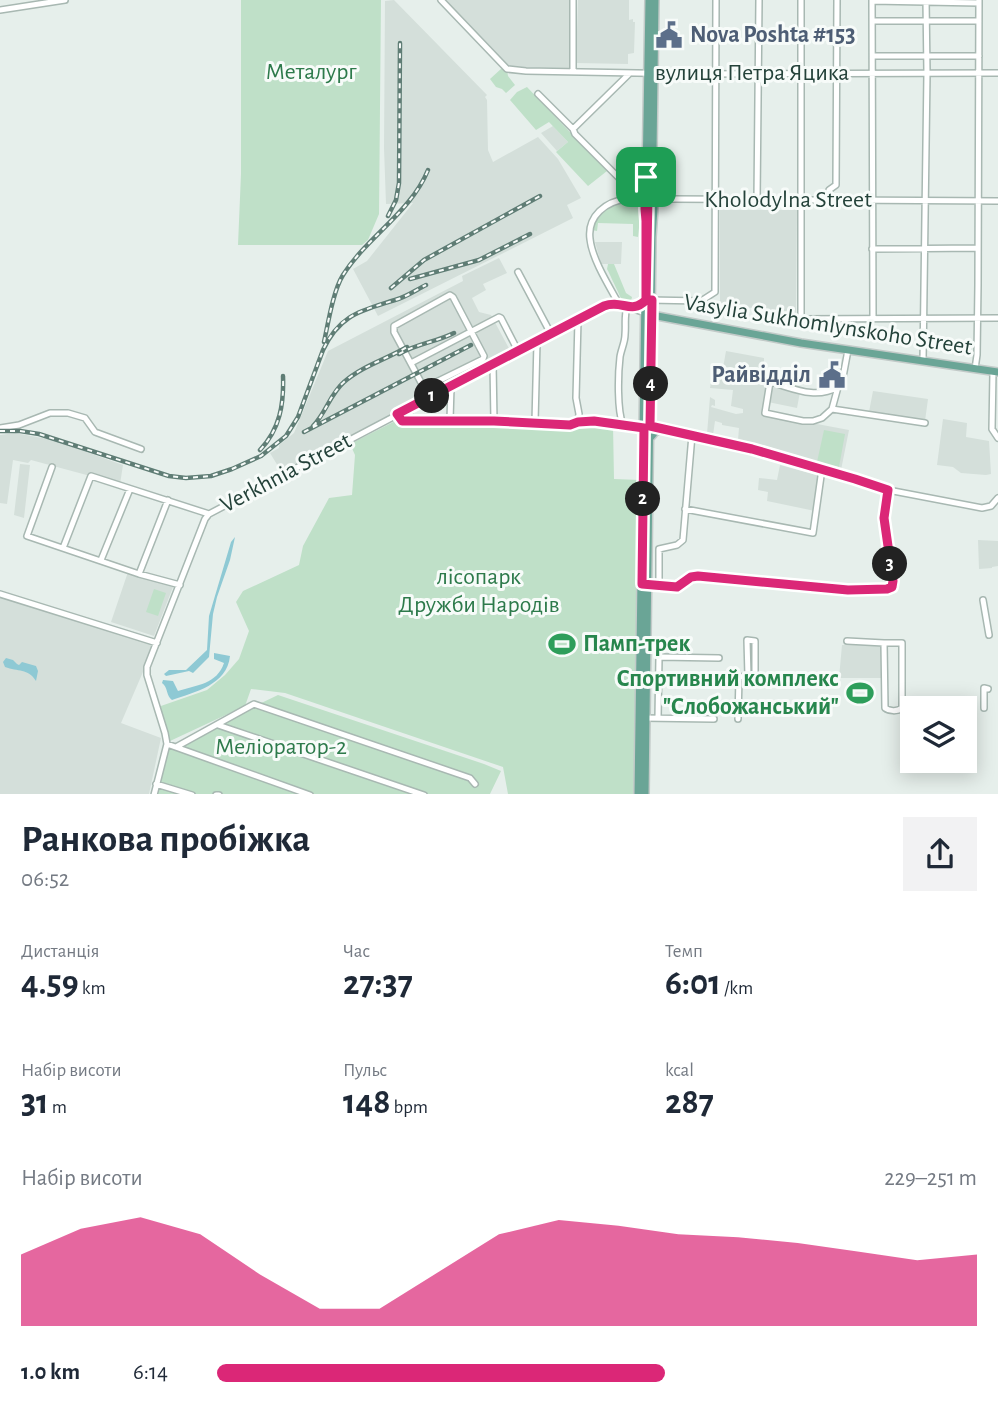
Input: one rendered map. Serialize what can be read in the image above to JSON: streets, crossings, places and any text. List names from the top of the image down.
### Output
{
  "streets": {
    "main road": ["Vasylia Sukhomlynskoho Street"],
    "street": ["вулиця Петра Яцика", "Kholodylna Street", "Verkhnia Street"]
  },
  "crossings": [
    ["Kholodylna Street", "Verkhnia Street"]
  ],
  "parks": ["Металург", "лісопарк Дружби Народів", "Меліоратор-2"],
  "places": {
    "public building": ["Nova Poshta #153", "Райвідділ"],
    "sports": ["Памп-трек", "Спортивний комплекс \"Слобожанський\""]
  },
  "page": {
    "pins": [
      "4",
      "1",
      "2",
      "3"
    ],
    "heading": ["Ранкова пробіжка", "06:52"],
    "stats": [
      ["Дистанція", "4.59 km"],
      ["Час", "27:37"],
      ["Темп", "6:01 /km"],
      ["Набір висоти", "31 m"],
      ["Пульс", "148 bpm"],
      ["kcal", "287"]
    ],
    "chart": ["Набір висоти", "229–251 m"],
    "list": [
      {
        "name": "1.0 km",
        "note": "6:14"
      }
    ]
  }
}
